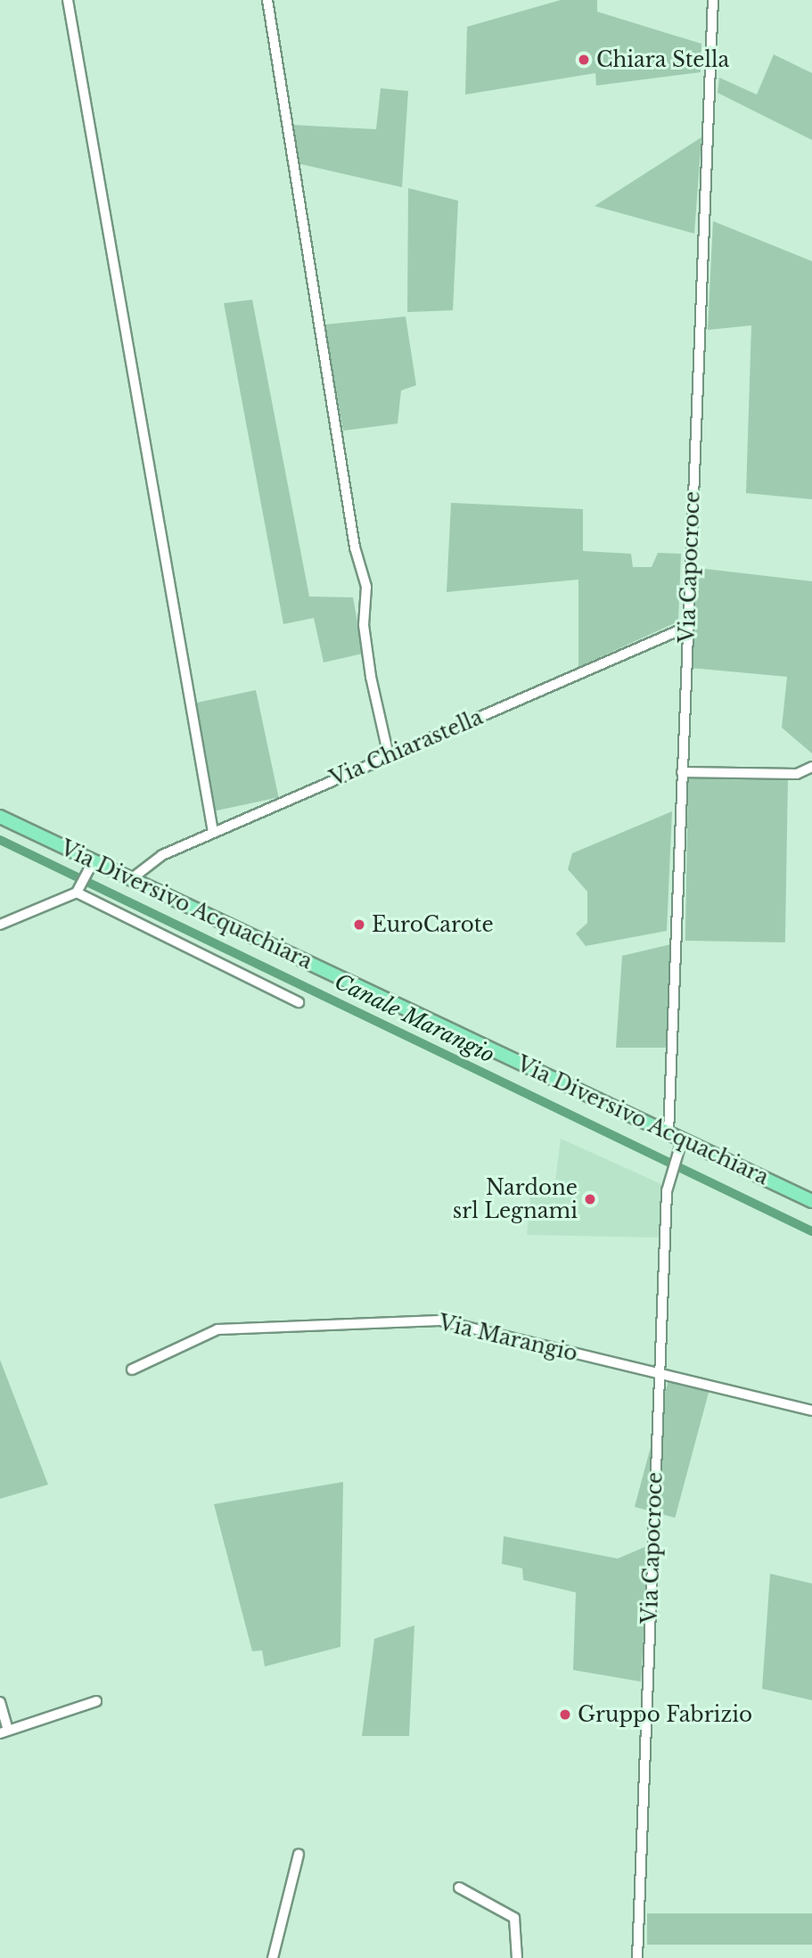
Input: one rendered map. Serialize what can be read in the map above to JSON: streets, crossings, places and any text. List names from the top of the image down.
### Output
{
  "streets": {
    "main road": ["Via Diversivo Acquachiara"],
    "street": ["Via Capocroce", "Via Chiarastella", "Via Marangio"]
  },
  "crossings": [
    ["Via Capocroce", "Via Chiarastella"],
    ["Via Capocroce", "Via Diversivo Acquachiara"],
    ["Via Capocroce", "Via Marangio"],
    ["Via Chiarastella", "Via Diversivo Acquachiara"]
  ],
  "water": ["Canale Marangio"],
  "places": [
    "Chiara Stella",
    "EuroCarote",
    "Nardone srl Legnami",
    "Gruppo Fabrizio"
  ]
}
